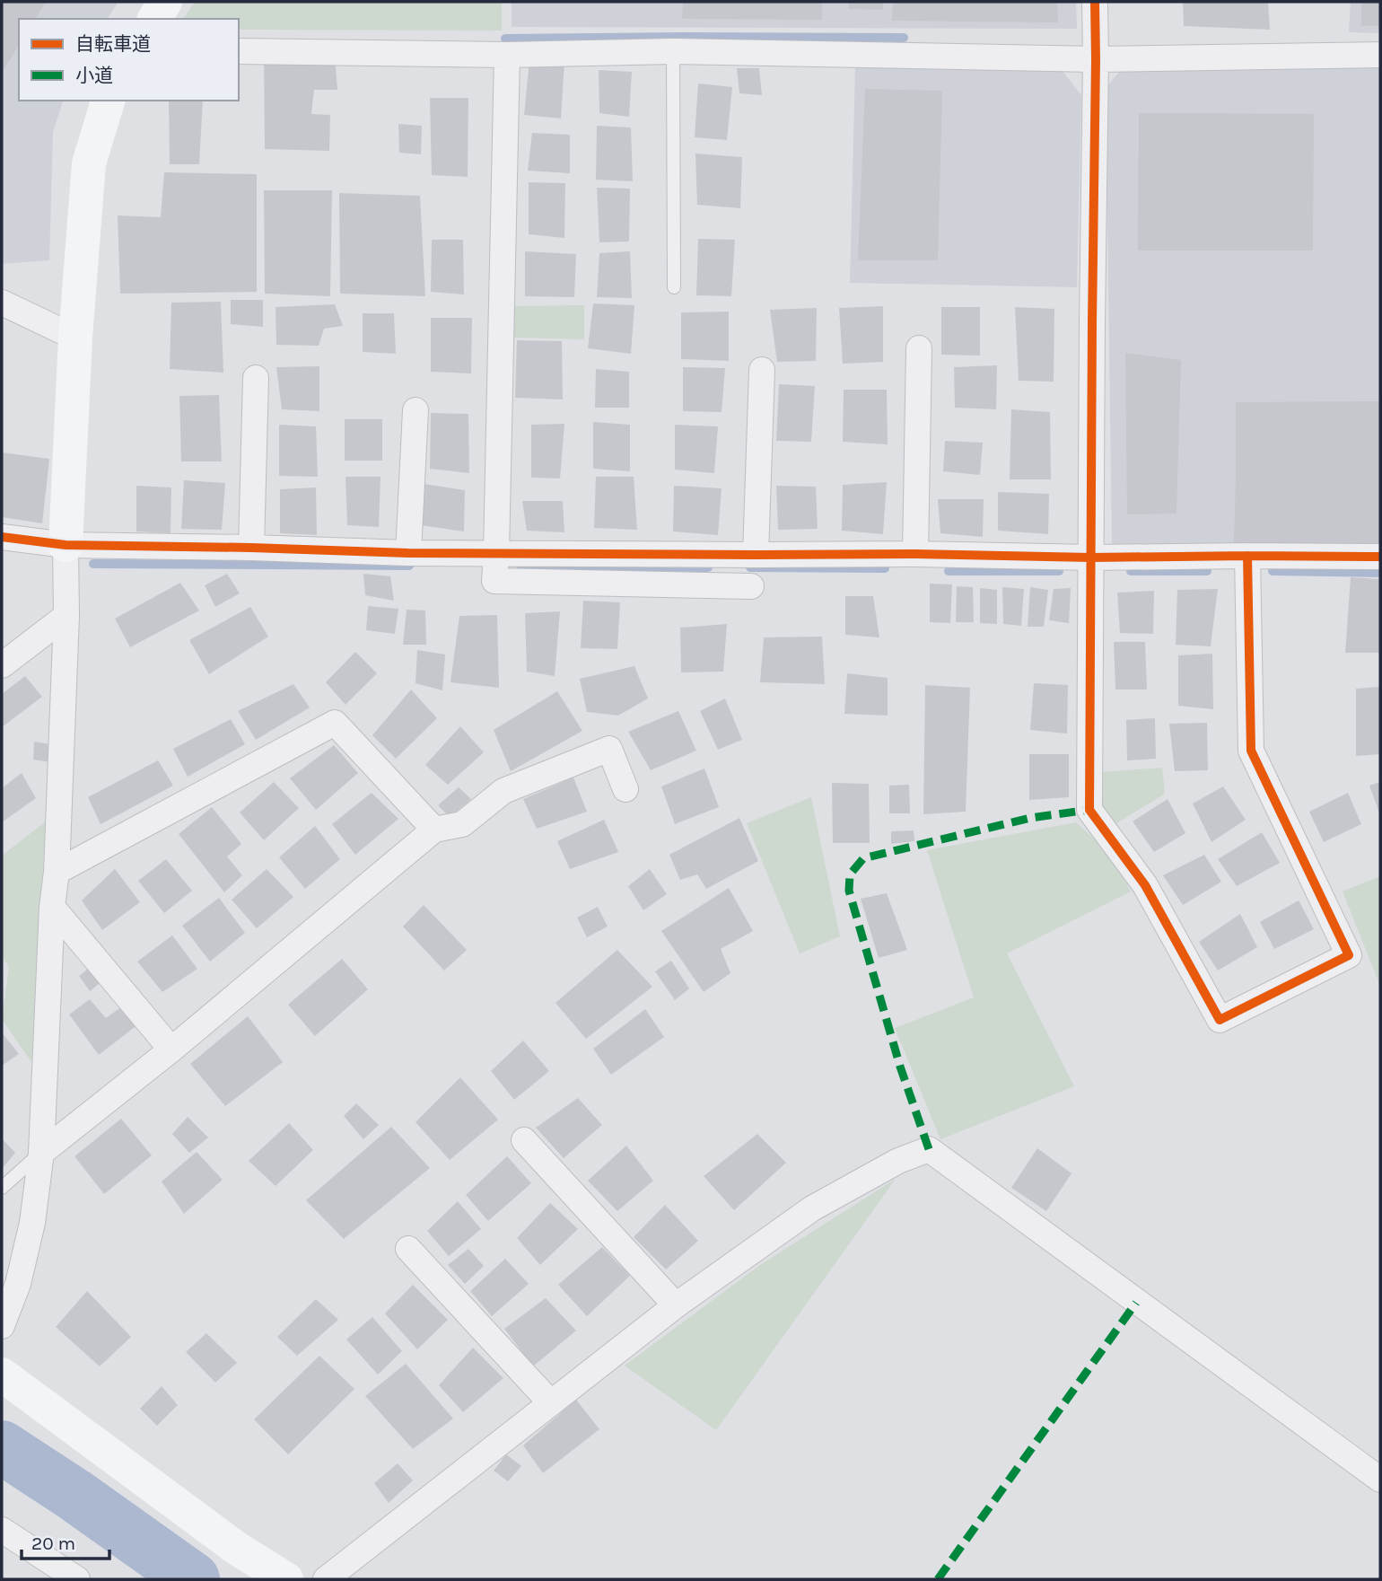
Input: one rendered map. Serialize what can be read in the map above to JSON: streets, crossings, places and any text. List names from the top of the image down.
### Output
{
  "legend": ["自転車道", "小道"],
  "scale_bar": "20 m"
}
